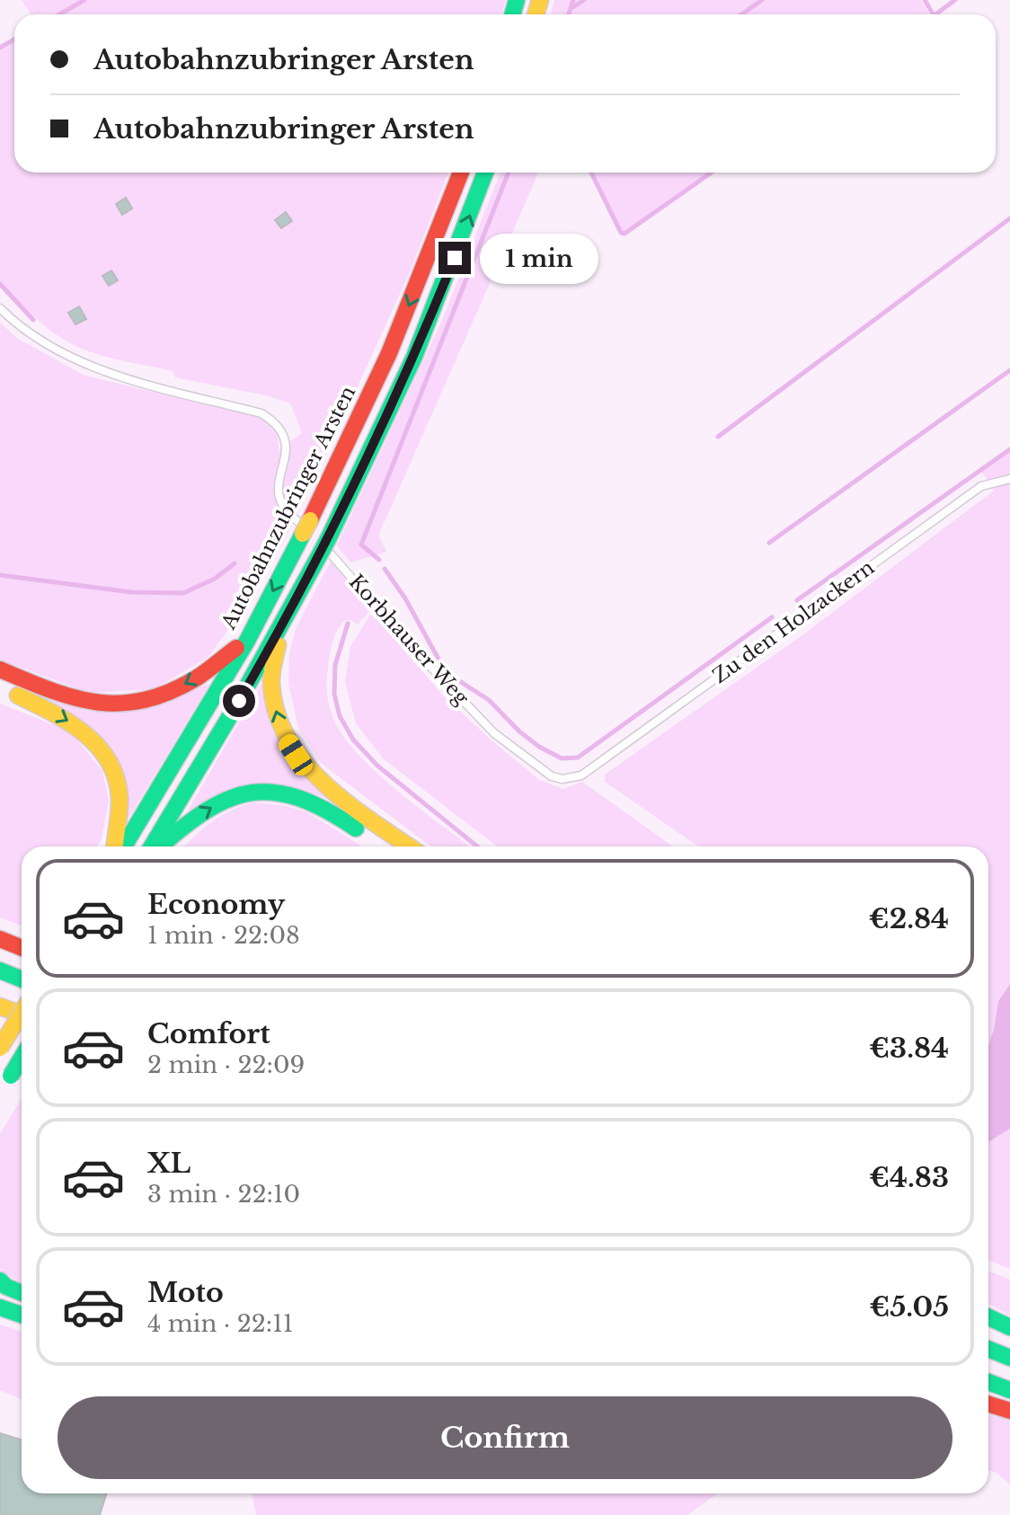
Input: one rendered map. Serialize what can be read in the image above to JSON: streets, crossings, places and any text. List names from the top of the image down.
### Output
{
  "streets": {
    "highway": ["Autobahnzubringer Arsten"],
    "lane": ["Zu den Holzackern", "Korbhauser Weg"]
  },
  "crossings": [
    ["Autobahnzubringer Arsten", "Korbhauser Weg"],
    ["Zu den Holzackern", "Korbhauser Weg"]
  ],
  "page": {
    "banner": ["Autobahnzubringer Arsten", "Autobahnzubringer Arsten"],
    "bubble": "1 min",
    "list": [
      {
        "name": "Economy",
        "note": "1 min · 22:08",
        "value": "€2.84"
      },
      {
        "name": "Comfort",
        "note": "2 min · 22:09",
        "value": "€3.84"
      },
      {
        "name": "XL",
        "note": "3 min · 22:10",
        "value": "€4.83"
      },
      {
        "name": "Moto",
        "note": "4 min · 22:11",
        "value": "€5.05"
      }
    ],
    "buttons": "Confirm"
  }
}
